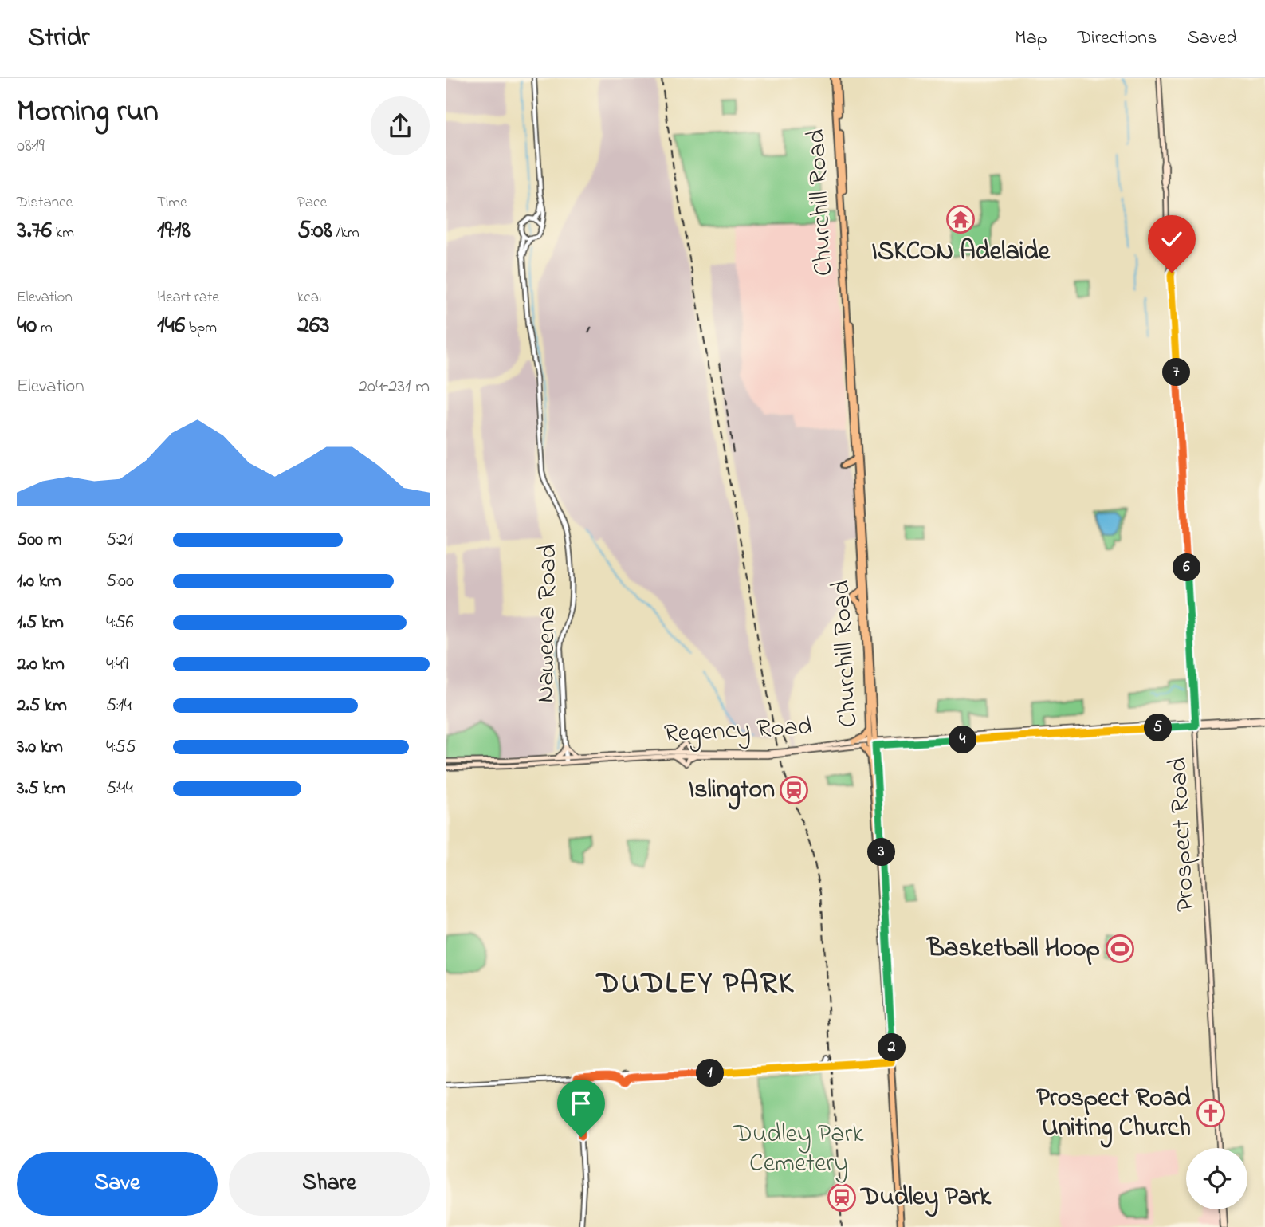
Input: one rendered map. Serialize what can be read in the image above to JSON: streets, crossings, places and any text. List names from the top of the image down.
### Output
{
  "streets": {
    "main road": ["Churchill Road", "Regency Road", "Prospect Road"],
    "street": ["Naweena Road"]
  },
  "crossings": [
    ["Churchill Road", "Regency Road"],
    ["Naweena Road", "Regency Road"],
    ["Regency Road", "Prospect Road"]
  ],
  "districts": ["DUDLEY PARK"],
  "parks": ["Dudley Park Cemetery"],
  "places": {
    "temple": ["ISKCON Adelaide"],
    "station": ["Islington", "Dudley Park"],
    "sports": ["Basketball Hoop"],
    "church": ["Prospect Road Uniting Church"]
  },
  "page": {
    "header": "Stridr",
    "nav": ["Map", "Directions", "Saved"],
    "heading": ["Morning run", "08:19"],
    "stats": [
      ["Distance", "3.76 km"],
      ["Time", "19:18"],
      ["Pace", "5:08 /km"],
      ["Elevation", "40 m"],
      ["Heart rate", "146 bpm"],
      ["kcal", "263"]
    ],
    "pins": [
      "7",
      "6",
      "5",
      "4",
      "3",
      "2",
      "1"
    ],
    "chart": ["Elevation", "204–231 m"],
    "list": [
      {
        "name": "500 m",
        "note": "5:21"
      },
      {
        "name": "1.0 km",
        "note": "5:00"
      },
      {
        "name": "1.5 km",
        "note": "4:56"
      },
      {
        "name": "2.0 km",
        "note": "4:49"
      },
      {
        "name": "2.5 km",
        "note": "5:14"
      },
      {
        "name": "3.0 km",
        "note": "4:55"
      },
      {
        "name": "3.5 km",
        "note": "5:44"
      }
    ],
    "buttons": ["Save", "Share"]
  }
}
